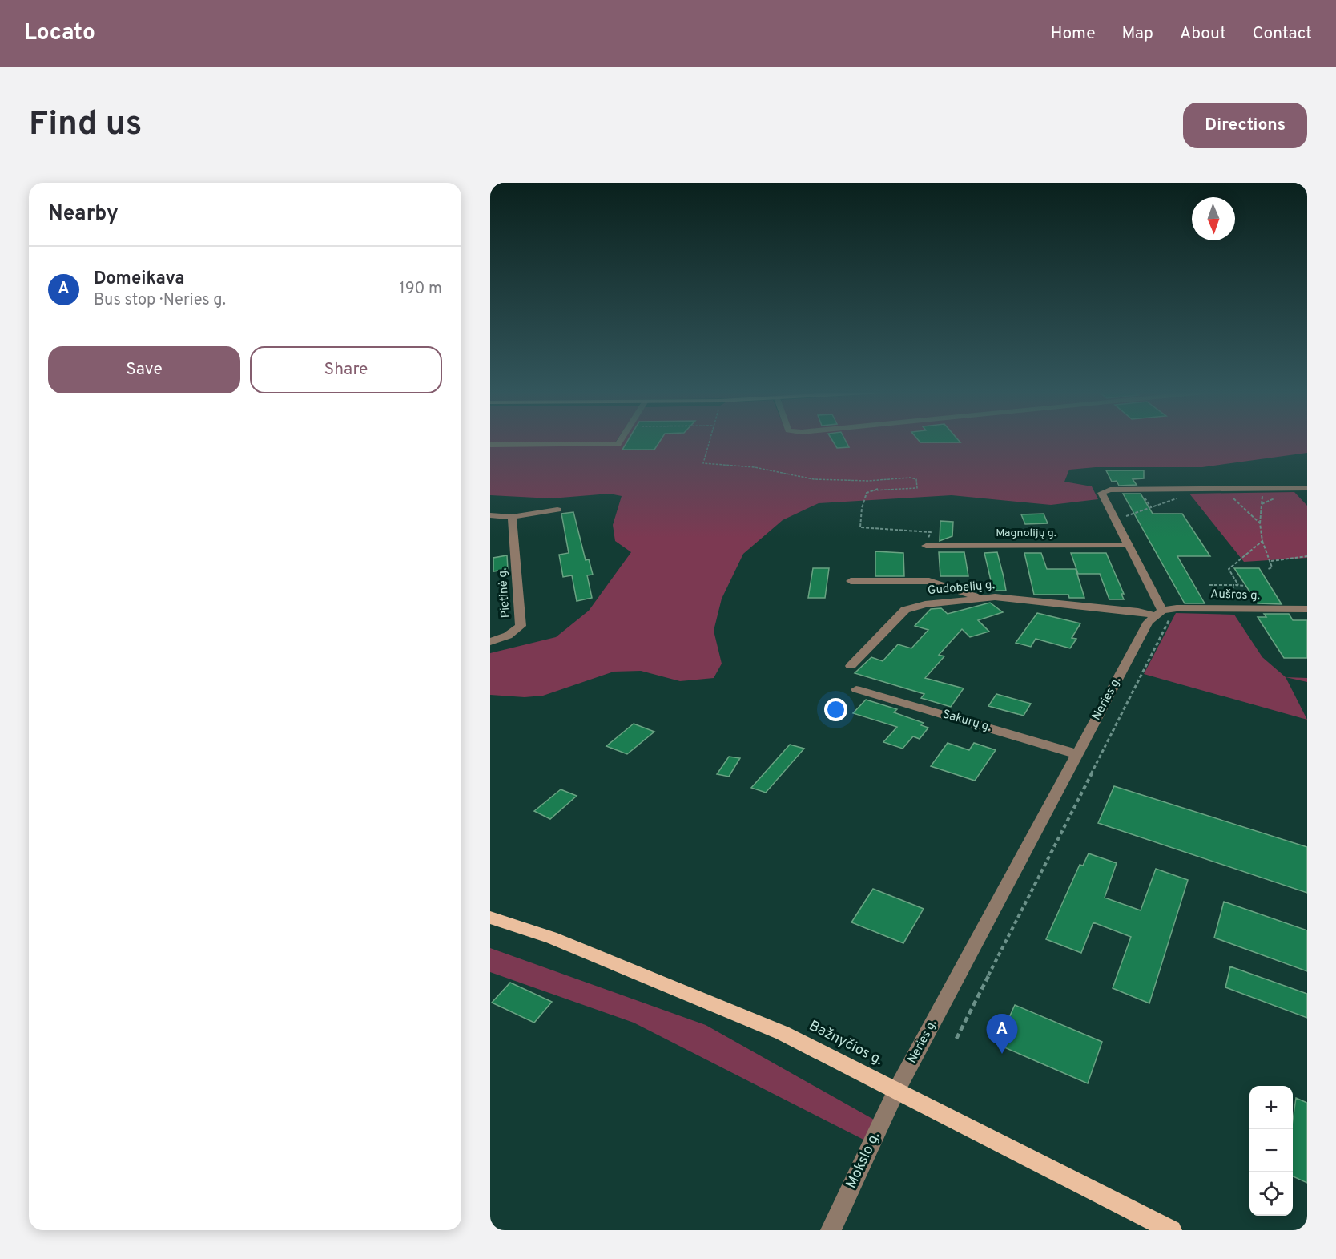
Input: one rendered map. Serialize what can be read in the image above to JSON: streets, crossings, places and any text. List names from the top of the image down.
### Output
{
  "streets": {
    "main road": ["Bažnyčios g."],
    "street": [
      "Magnolijų g.",
      "Gudobelių g.",
      "Pietinė g.",
      "Aušros g.",
      "Neries g.",
      "Sakurų g.",
      "Mokslo g."
    ]
  },
  "crossings": [
    ["Gudobelių g.", "Aušros g."],
    ["Gudobelių g.", "Neries g."],
    ["Aušros g.", "Neries g."],
    ["Neries g.", "Sakurų g."],
    ["Neries g.", "Bažnyčios g."],
    ["Neries g.", "Mokslo g."],
    ["Bažnyčios g.", "Mokslo g."]
  ],
  "north": "bottom",
  "page": {
    "header": "Locato",
    "nav": [
      "Home",
      "Map",
      "About",
      "Contact"
    ],
    "buttons": [
      "Directions",
      ["Save", "Share"]
    ],
    "title": "Find us",
    "heading": "Nearby",
    "list": [
      {
        "mark": "A",
        "name": "Domeikava",
        "note": "Bus stop · Neries g.",
        "value": "190 m"
      }
    ],
    "pins": "A",
    "map_buttons": ["+", "−"]
  }
}
